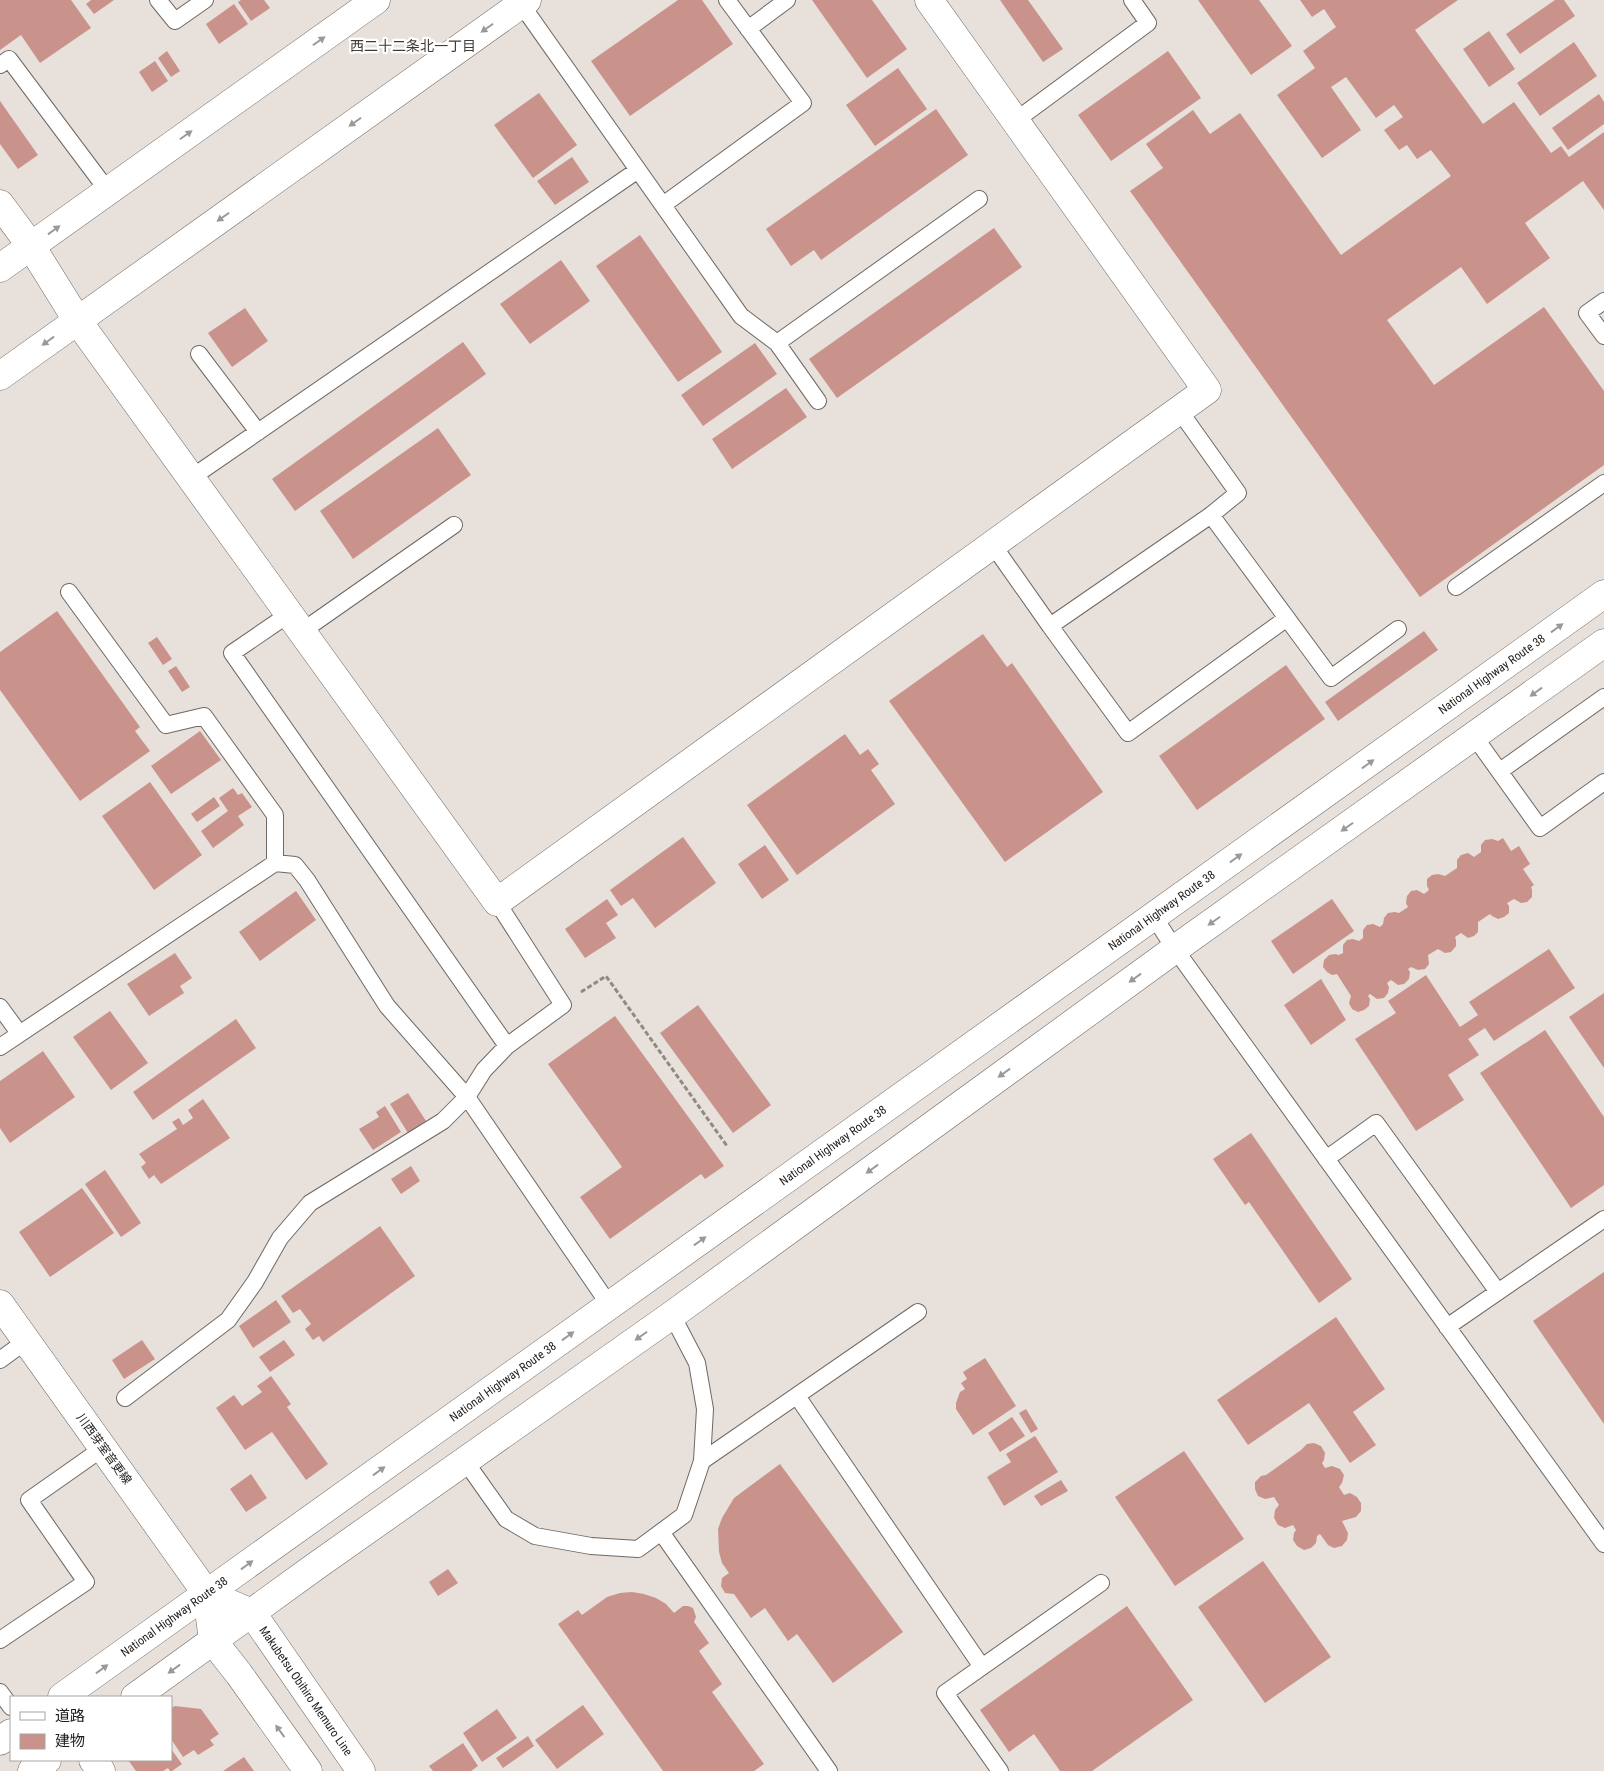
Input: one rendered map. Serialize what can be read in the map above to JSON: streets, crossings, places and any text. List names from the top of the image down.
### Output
{
  "streets": {
    "main road": ["National Highway Route 38", "川西芽室音更線", "Makubetsu Obihiro Memuro Line"]
  },
  "crossings": [
    ["National Highway Route 38", "川西芽室音更線"]
  ],
  "districts": ["西二十二条北一丁目"],
  "legend": ["道路", "建物"]
}
